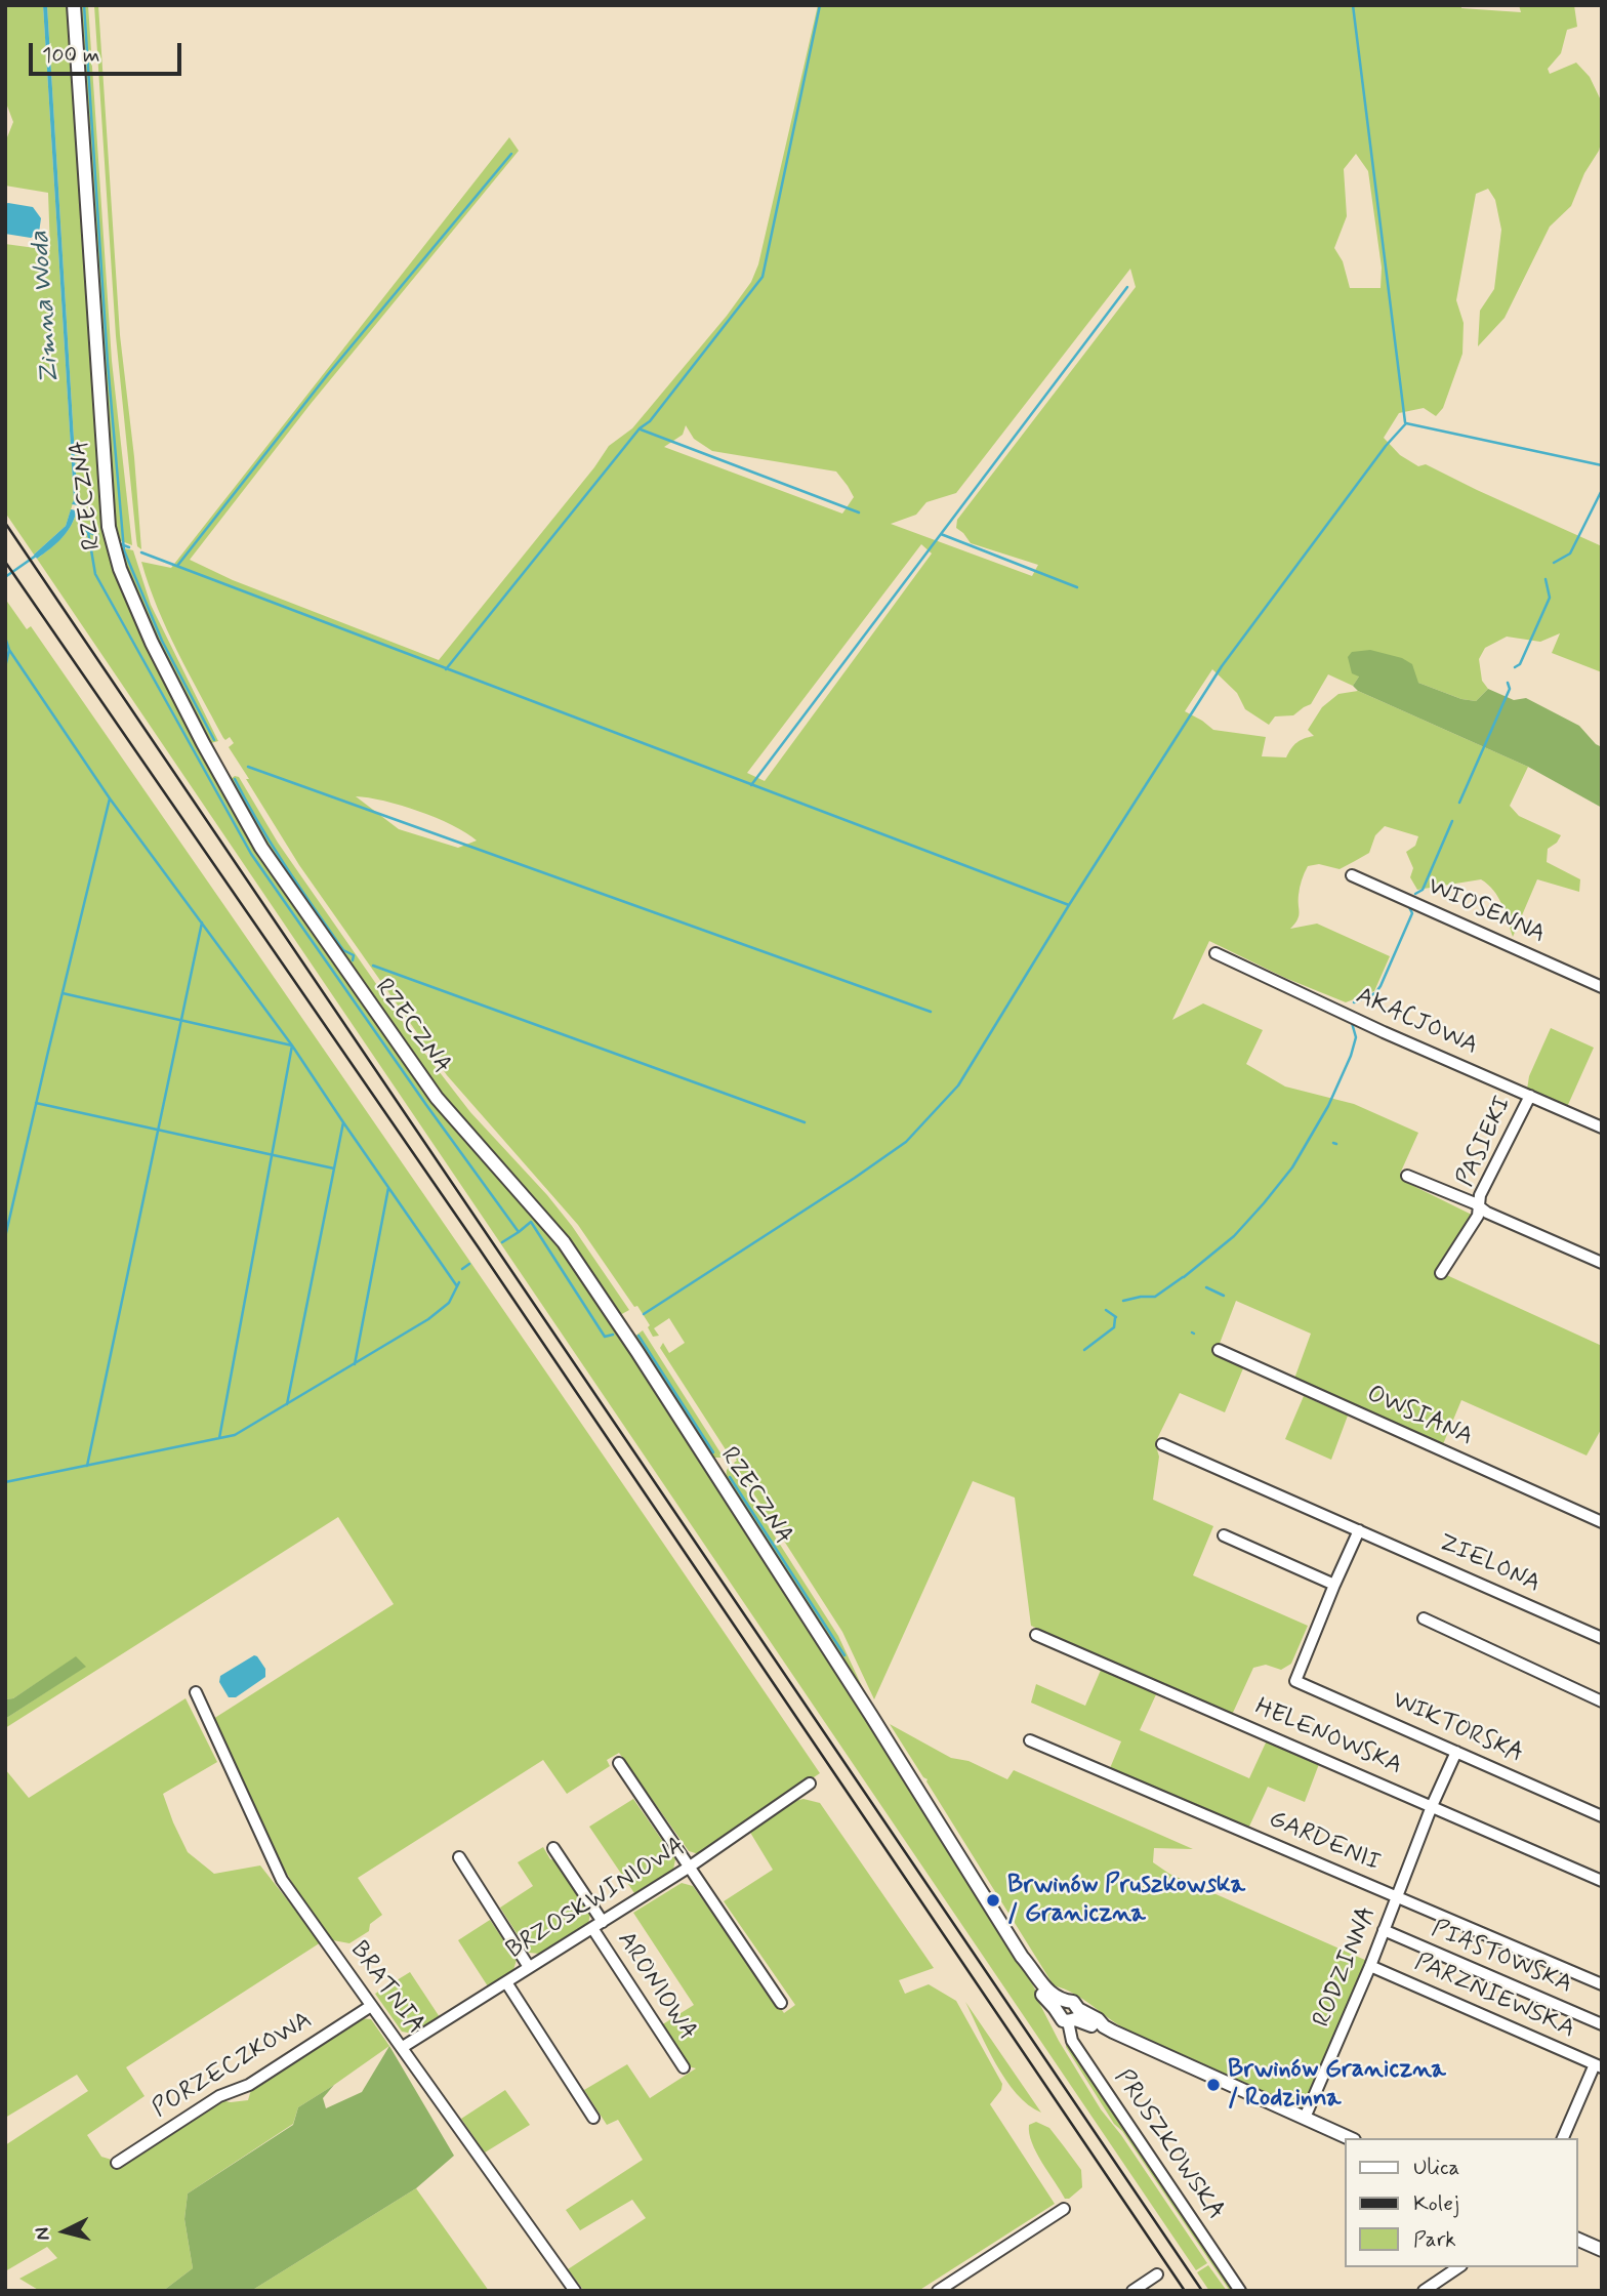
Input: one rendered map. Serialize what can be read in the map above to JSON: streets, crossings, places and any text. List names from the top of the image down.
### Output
{
  "streets": {
    "street": [
      "RZECZNA",
      "WIOSENNA",
      "AKACJOWA",
      "PASIEKI",
      "OWSIANA",
      "ZIELONA",
      "WIKTORSKA",
      "HELENOWSKA",
      "GARDENII",
      "BRZOSKWINIOWA",
      "PIASTOWSKA",
      "RODZINNA",
      "ARONIOWA",
      "BRATNIA",
      "PARZNIEWSKA",
      "PORZECZKOWA",
      "PRUSZKOWSKA"
    ]
  },
  "crossings": [
    ["RZECZNA", "PRUSZKOWSKA"],
    ["AKACJOWA", "PASIEKI"],
    ["WIKTORSKA", "RODZINNA"],
    ["HELENOWSKA", "RODZINNA"],
    ["GARDENII", "RODZINNA"],
    ["BRZOSKWINIOWA", "ARONIOWA"],
    ["BRZOSKWINIOWA", "BRATNIA"],
    ["PIASTOWSKA", "RODZINNA"],
    ["RODZINNA", "PARZNIEWSKA"],
    ["BRATNIA", "PORZECZKOWA"]
  ],
  "water": ["Zimna Woda"],
  "places": ["Brwinów Pruszkowska / Graniczna", "Brwinów Graniczna / Rodzinna"],
  "legend": ["Ulica", "Kolej", "Park"],
  "scale_bar": "100 m",
  "north": "left"
}
